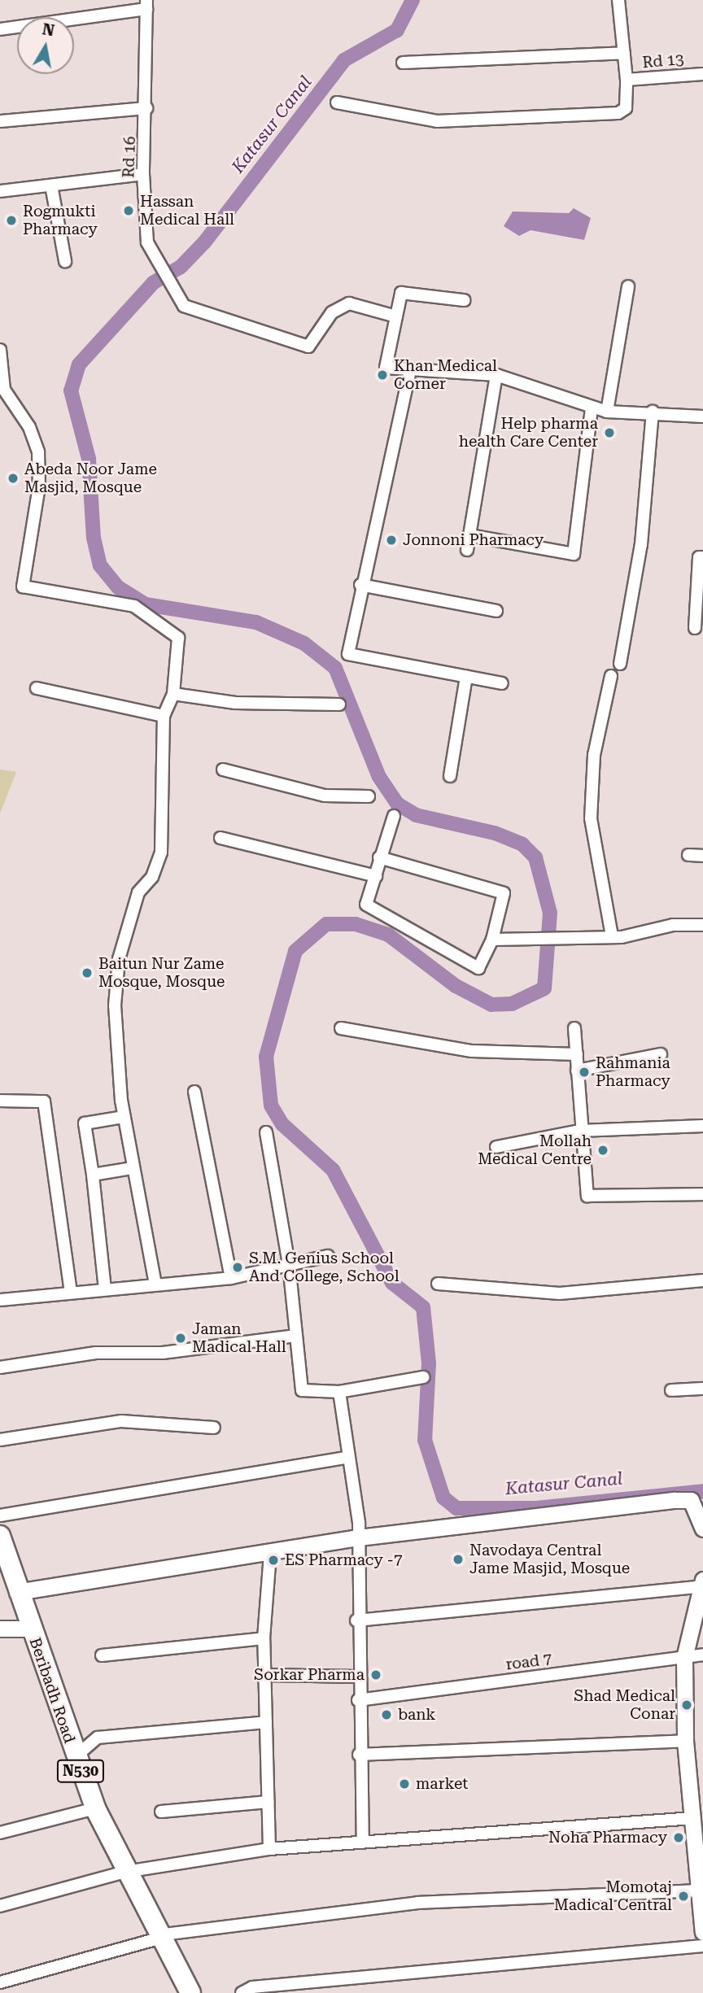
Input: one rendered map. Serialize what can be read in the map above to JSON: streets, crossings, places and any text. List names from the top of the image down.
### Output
{
  "streets": {
    "highway": ["Beribadh Road", "N530"],
    "street": ["Rd 13", "Rd 16", "road 7"]
  },
  "water": ["Katasur Canal"],
  "places": [
    "Hassan Medical Hall",
    "Rogmukti Pharmacy",
    "Khan Medical Corner",
    "Help pharma health Care Center",
    "Abeda Noor Jame Masjid, Mosque",
    "Jonnoni Pharmacy",
    "Baitun Nur Zame Mosque, Mosque",
    "Rahmania Pharmacy",
    "Mollah Medical Centre",
    "S.M. Genius School And College, School",
    "Jaman Madical Hall",
    "Navodaya Central Jame Masjid, Mosque",
    "ES Pharmacy -7",
    "Sorkar Pharma",
    "Shad Medical Conar",
    "bank",
    "market",
    "Noha Pharmacy",
    "Momotaj Madical Central"
  ],
  "north": "top"
}
